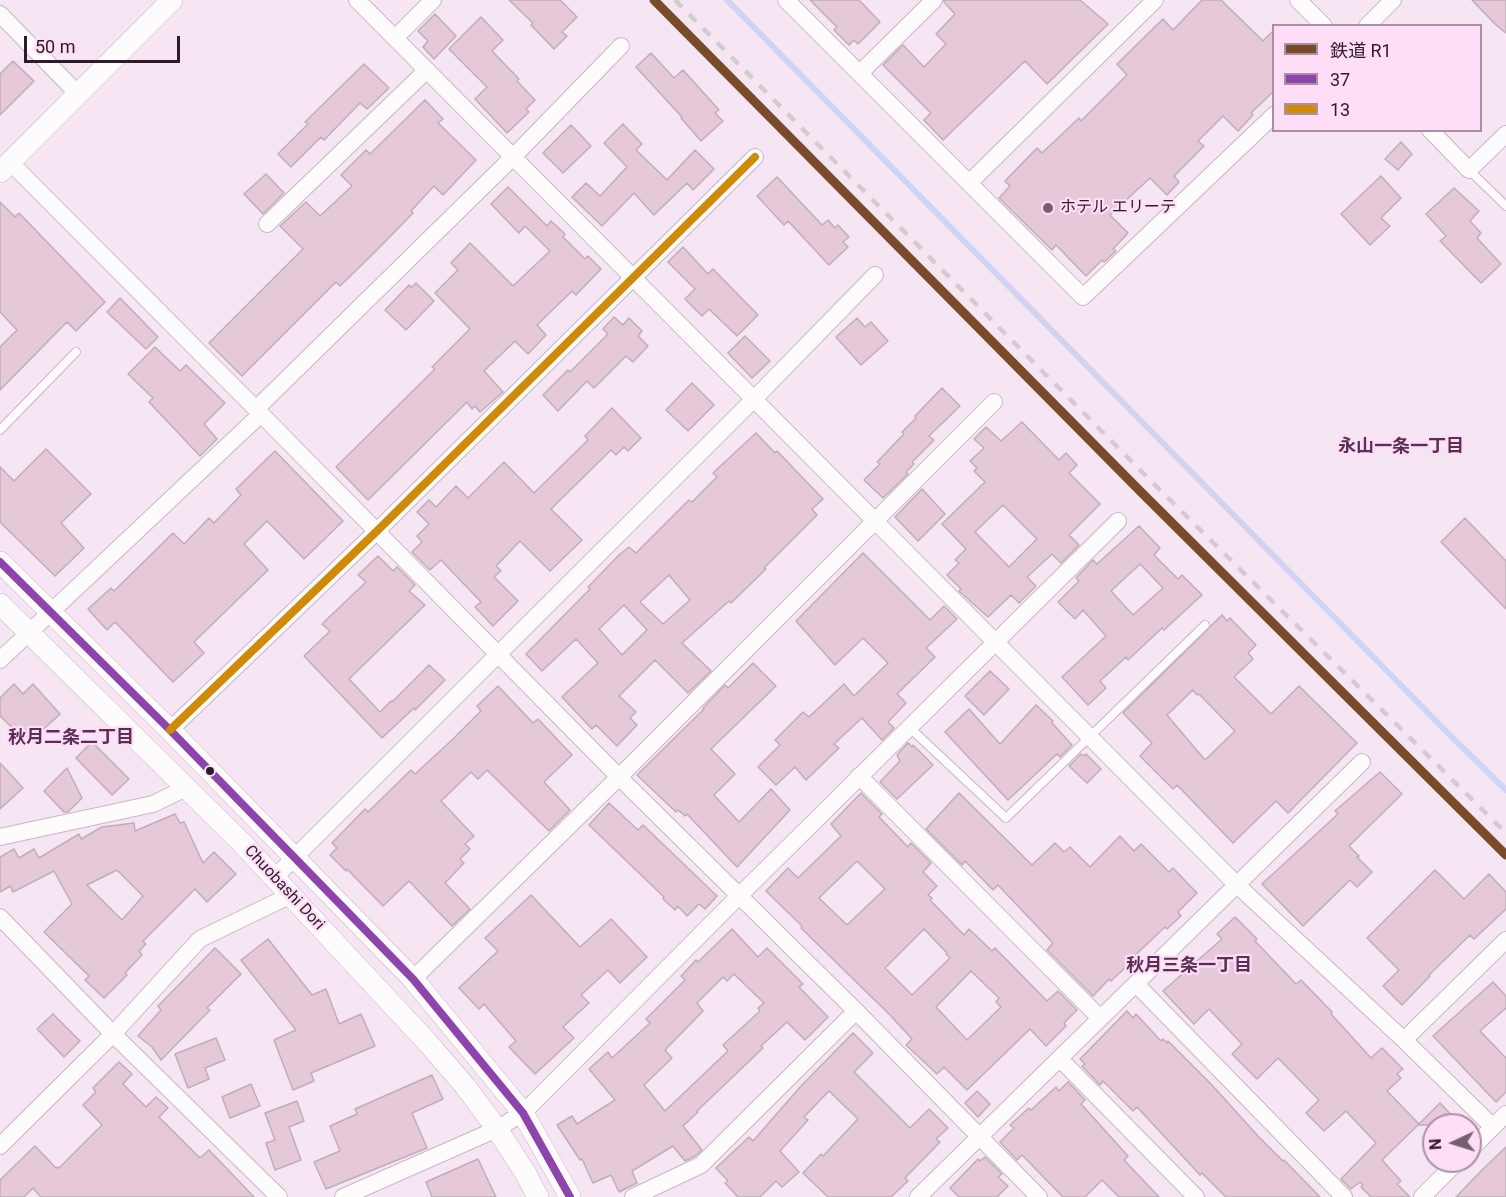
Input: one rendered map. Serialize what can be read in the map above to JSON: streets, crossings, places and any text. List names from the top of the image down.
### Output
{
  "streets": {
    "street": ["Chuobashi Dori"]
  },
  "districts": ["永山一条一丁目", "秋月二条二丁目", "秋月三条一丁目"],
  "places": ["ホテル エリーテ"],
  "lines": ["rail line R1", "transit line 13", "transit line 37"],
  "legend": ["鉄道 R1", "37", "13"],
  "scale_bar": "50 m",
  "north": "left"
}
